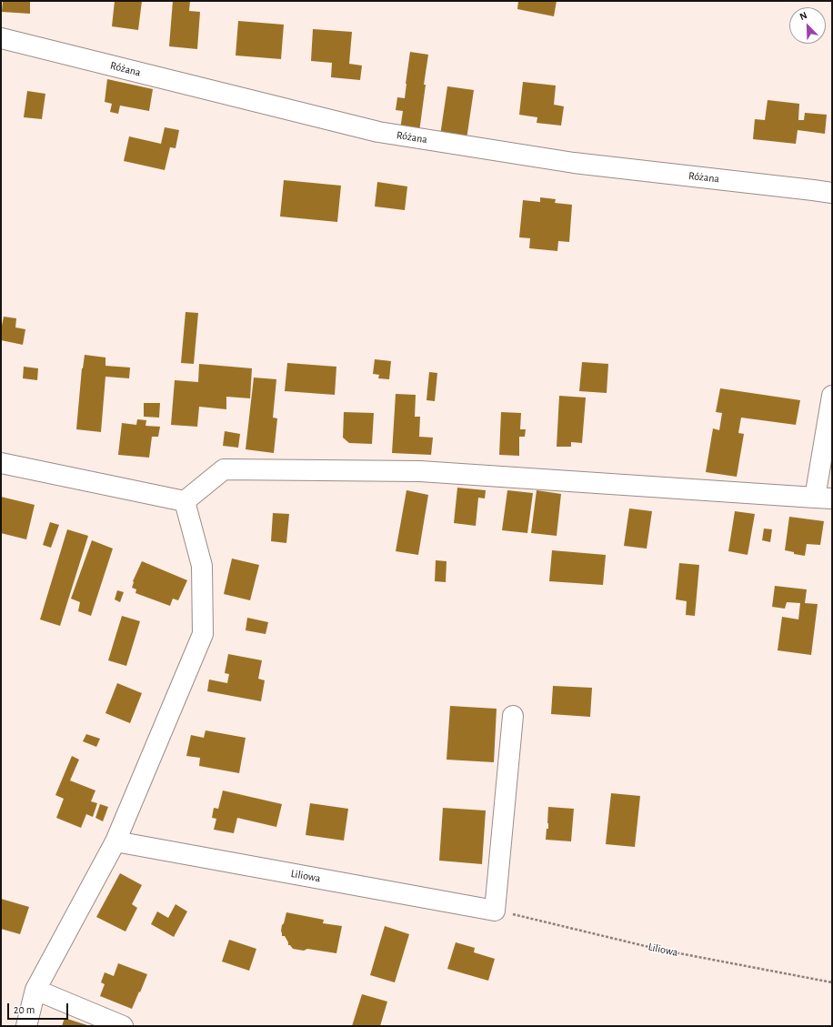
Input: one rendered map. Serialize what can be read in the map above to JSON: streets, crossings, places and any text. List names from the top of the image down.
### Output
{
  "streets": {
    "street": ["Różana", "Liliowa"]
  },
  "scale_bar": "20 m",
  "north": "top left"
}
